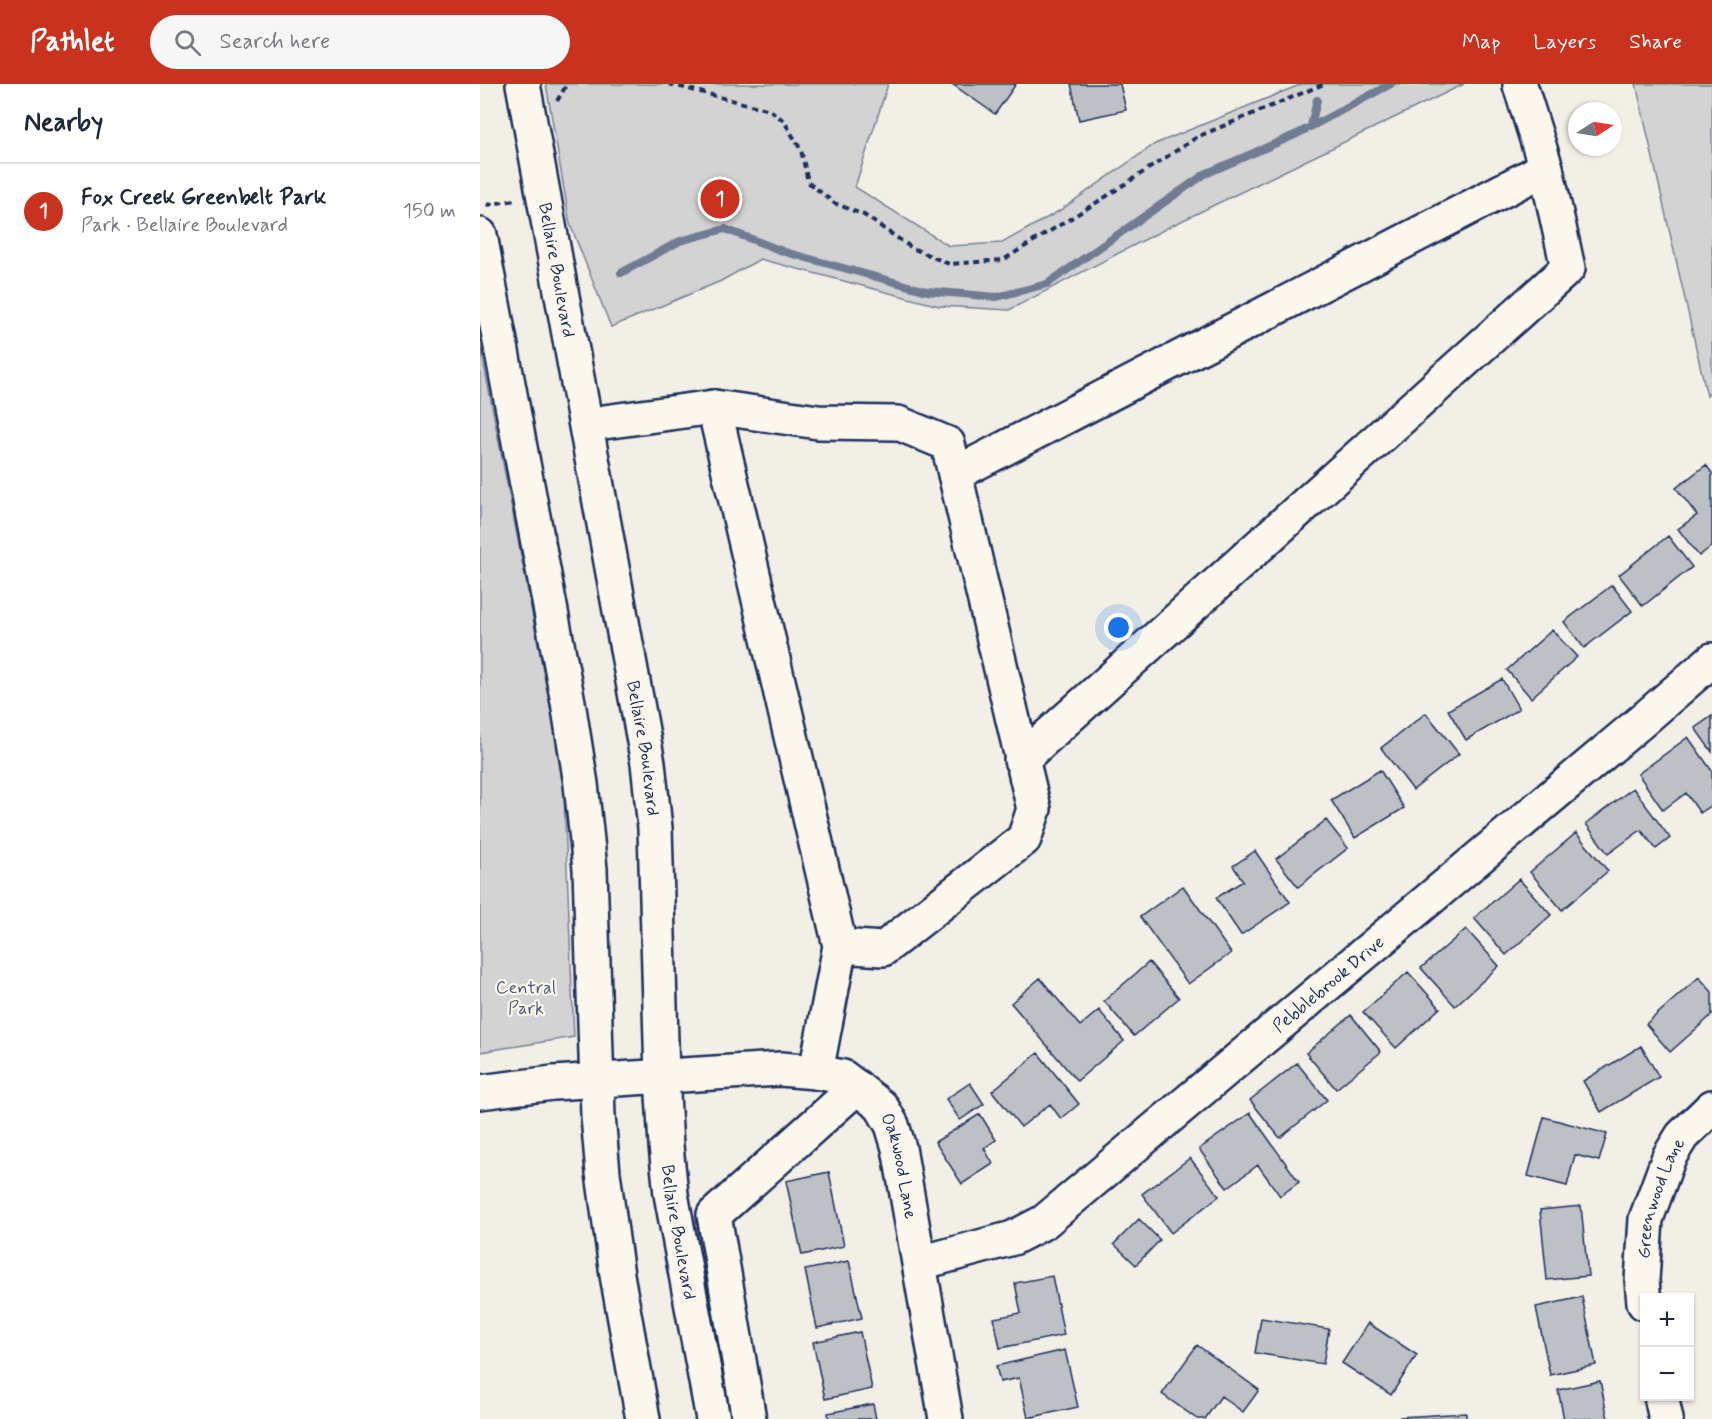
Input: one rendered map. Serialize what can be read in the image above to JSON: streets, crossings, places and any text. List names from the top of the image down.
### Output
{
  "streets": {
    "main road": [
      "Bellaire Boulevard",
      "Pebblebrook Drive",
      "Oakwood Lane",
      "Greenwood Lane"
    ]
  },
  "crossings": [
    ["Bellaire Boulevard", "Oakwood Lane"],
    ["Pebblebrook Drive", "Oakwood Lane"]
  ],
  "parks": ["Central Park"],
  "north": "right",
  "page": {
    "header": "Pathlet",
    "search": "Search here",
    "nav": ["Map", "Layers", "Share"],
    "heading": "Nearby",
    "list": [
      {
        "mark": "1",
        "name": "Fox Creek Greenbelt Park",
        "note": "Park · Bellaire Boulevard",
        "value": "150 m"
      }
    ],
    "pins": "1",
    "map_buttons": ["+", "−"]
  }
}
